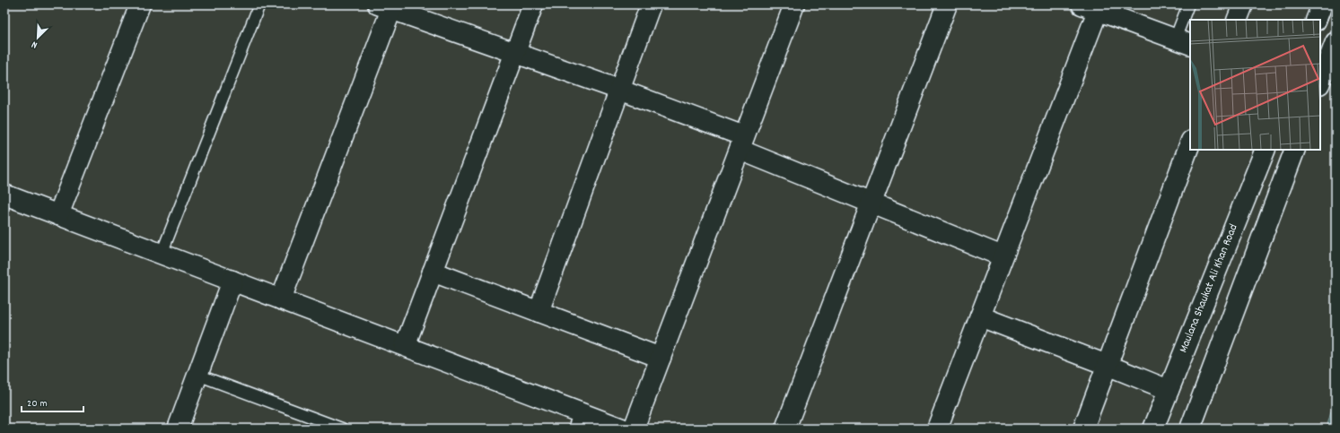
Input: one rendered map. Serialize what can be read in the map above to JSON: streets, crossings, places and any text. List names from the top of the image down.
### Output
{
  "streets": {
    "street": ["Maulana Shaukat Ali Khan Road"]
  },
  "scale_bar": "20 m",
  "north": "bottom left"
}
